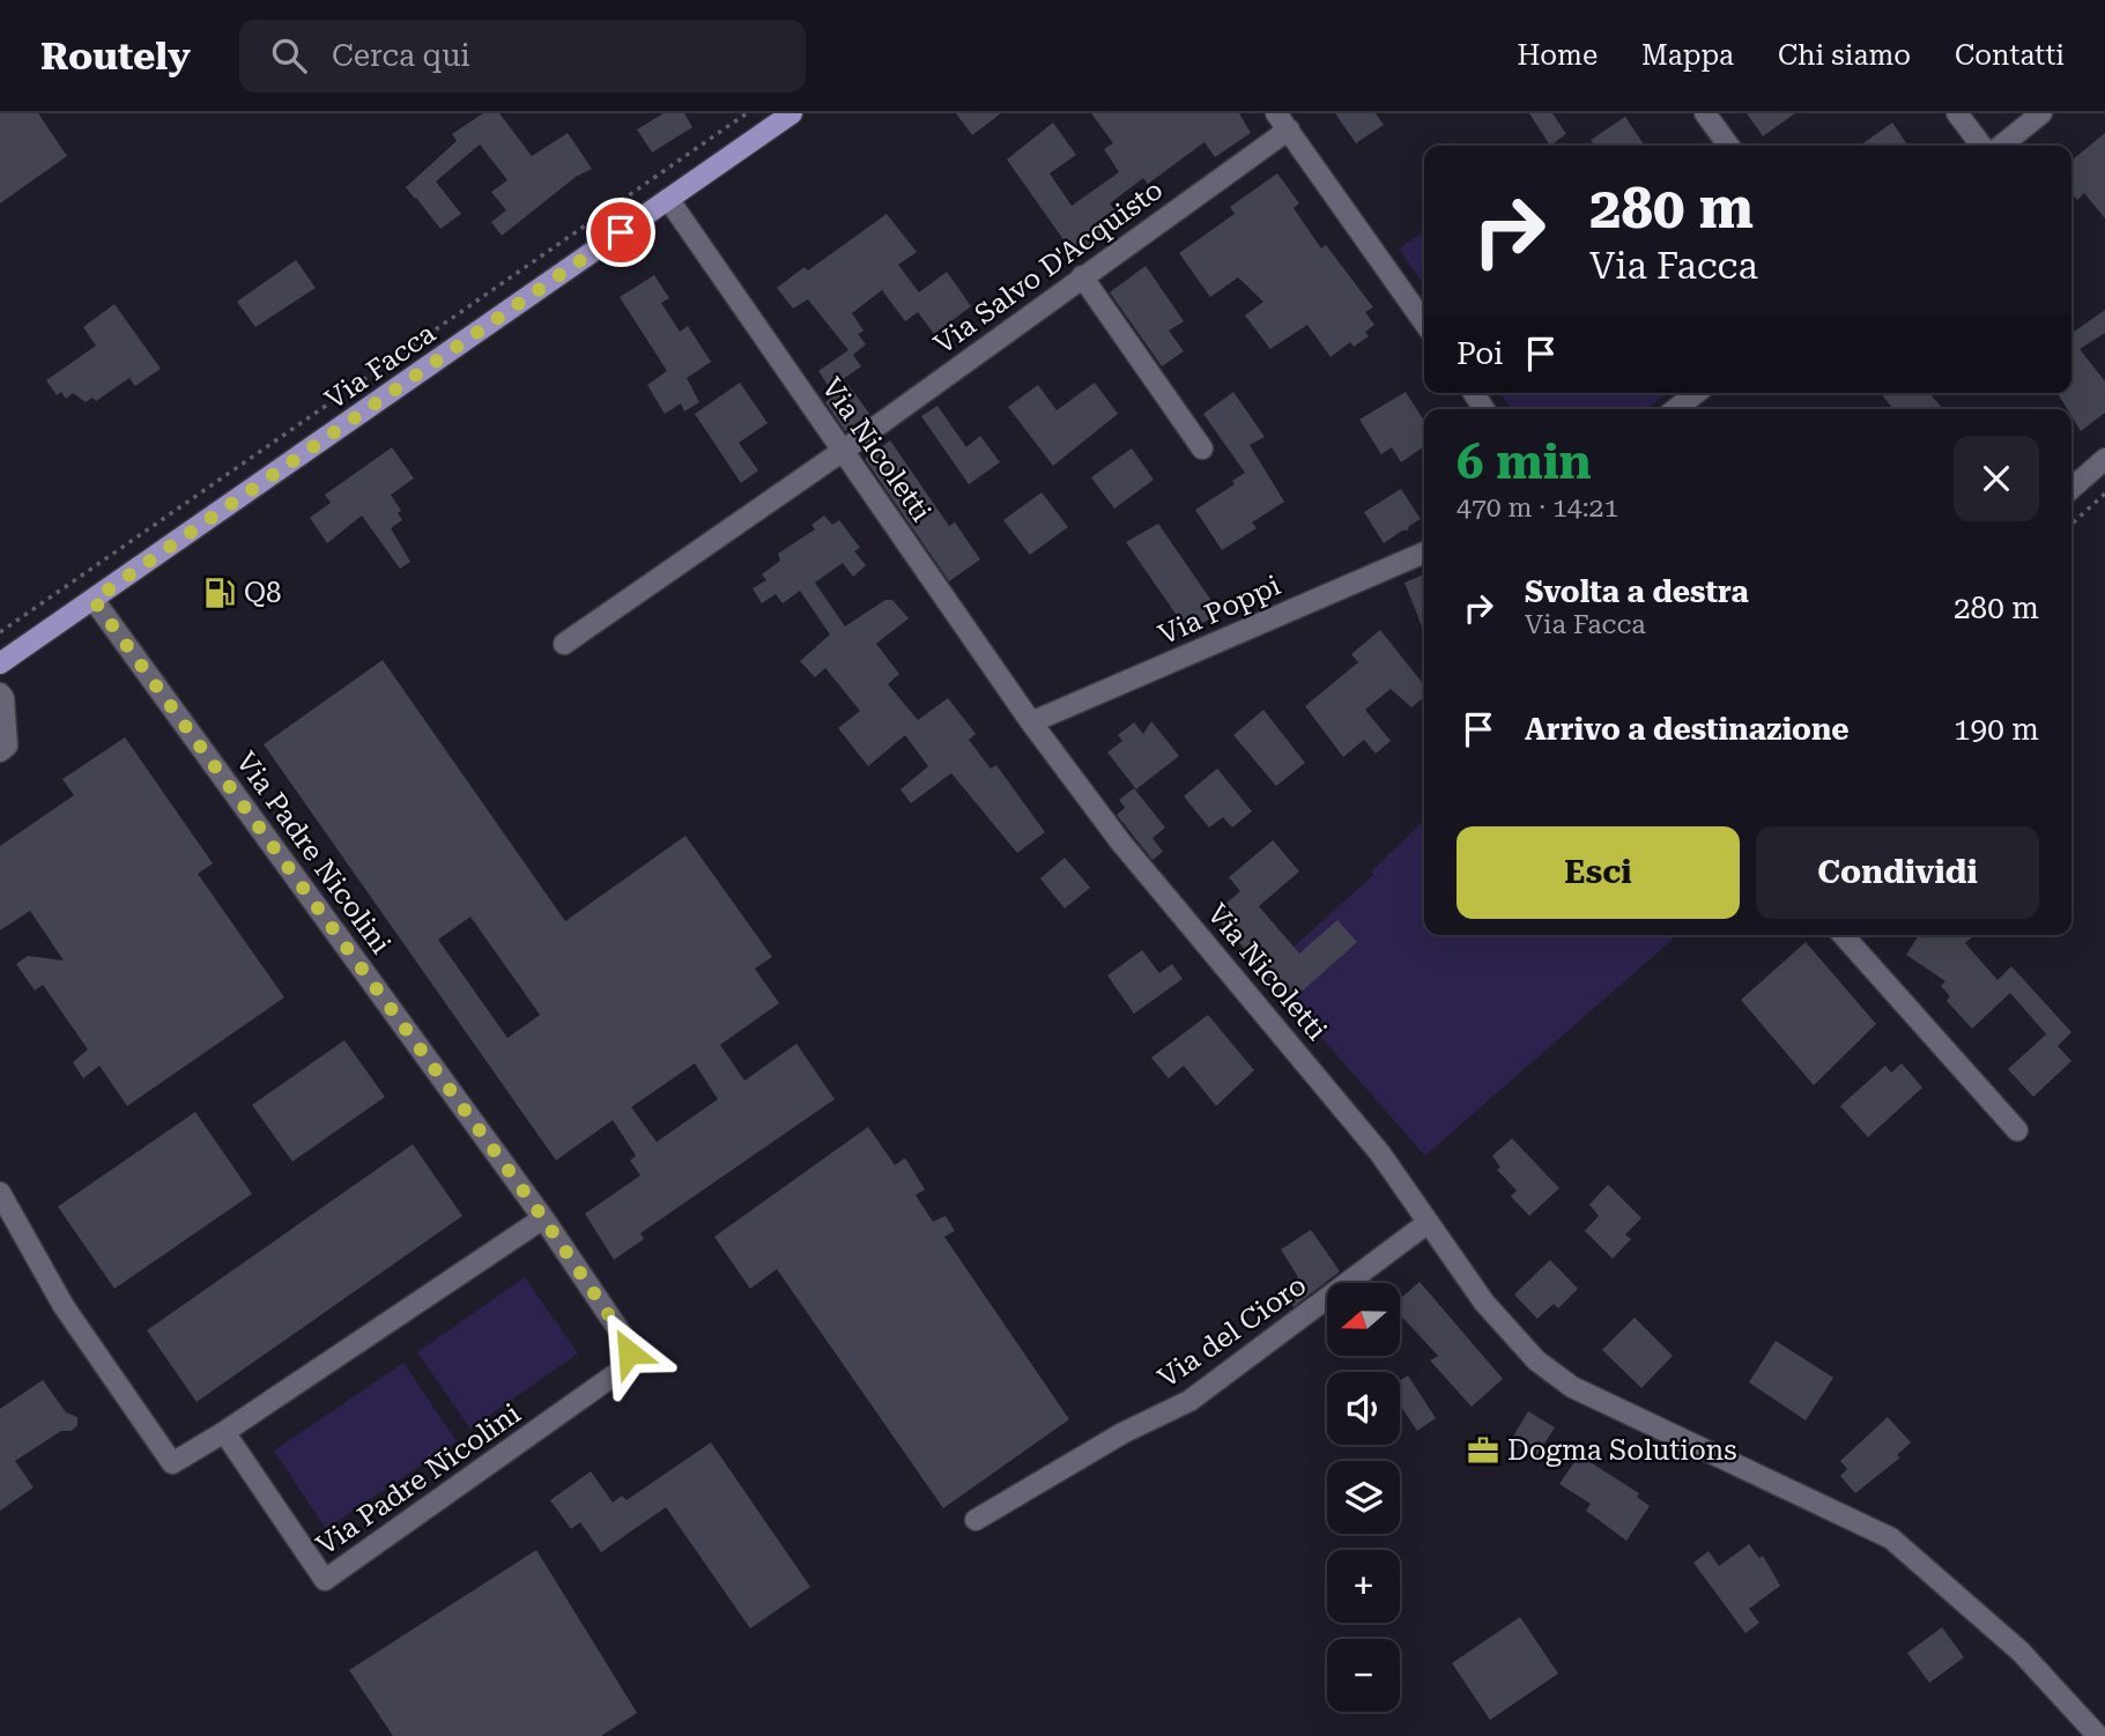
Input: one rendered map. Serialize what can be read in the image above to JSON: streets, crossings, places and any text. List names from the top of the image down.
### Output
{
  "streets": {
    "main road": ["Via Facca"],
    "street": [
      "Via Salvo D'Acquisto",
      "Via Nicoletti",
      "Via Poppi",
      "Via Padre Nicolini",
      "Via del Cioro"
    ]
  },
  "crossings": [
    ["Via Salvo D'Acquisto", "Via Nicoletti"],
    ["Via Facca", "Via Nicoletti"],
    ["Via Facca", "Via Padre Nicolini"],
    ["Via Nicoletti", "Via Poppi"],
    ["Via Nicoletti", "Via del Cioro"]
  ],
  "places": {
    "fuel station": ["Q8"],
    "office": ["Dogma Solutions"]
  },
  "north": "left",
  "page": {
    "header": "Routely",
    "search": "Cerca qui",
    "nav": [
      "Home",
      "Mappa",
      "Chi siamo",
      "Contatti"
    ],
    "turn": ["280 m", "Via Facca"],
    "then": "Poi",
    "heading": ["6 min", "470 m · 14:21"],
    "list": [
      {
        "name": "Svolta a destra",
        "note": "Via Facca",
        "value": "280 m"
      },
      {
        "name": "Arrivo a destinazione",
        "value": "190 m"
      }
    ],
    "buttons": ["Esci", "Condividi"],
    "map_buttons": ["+", "−"]
  }
}
